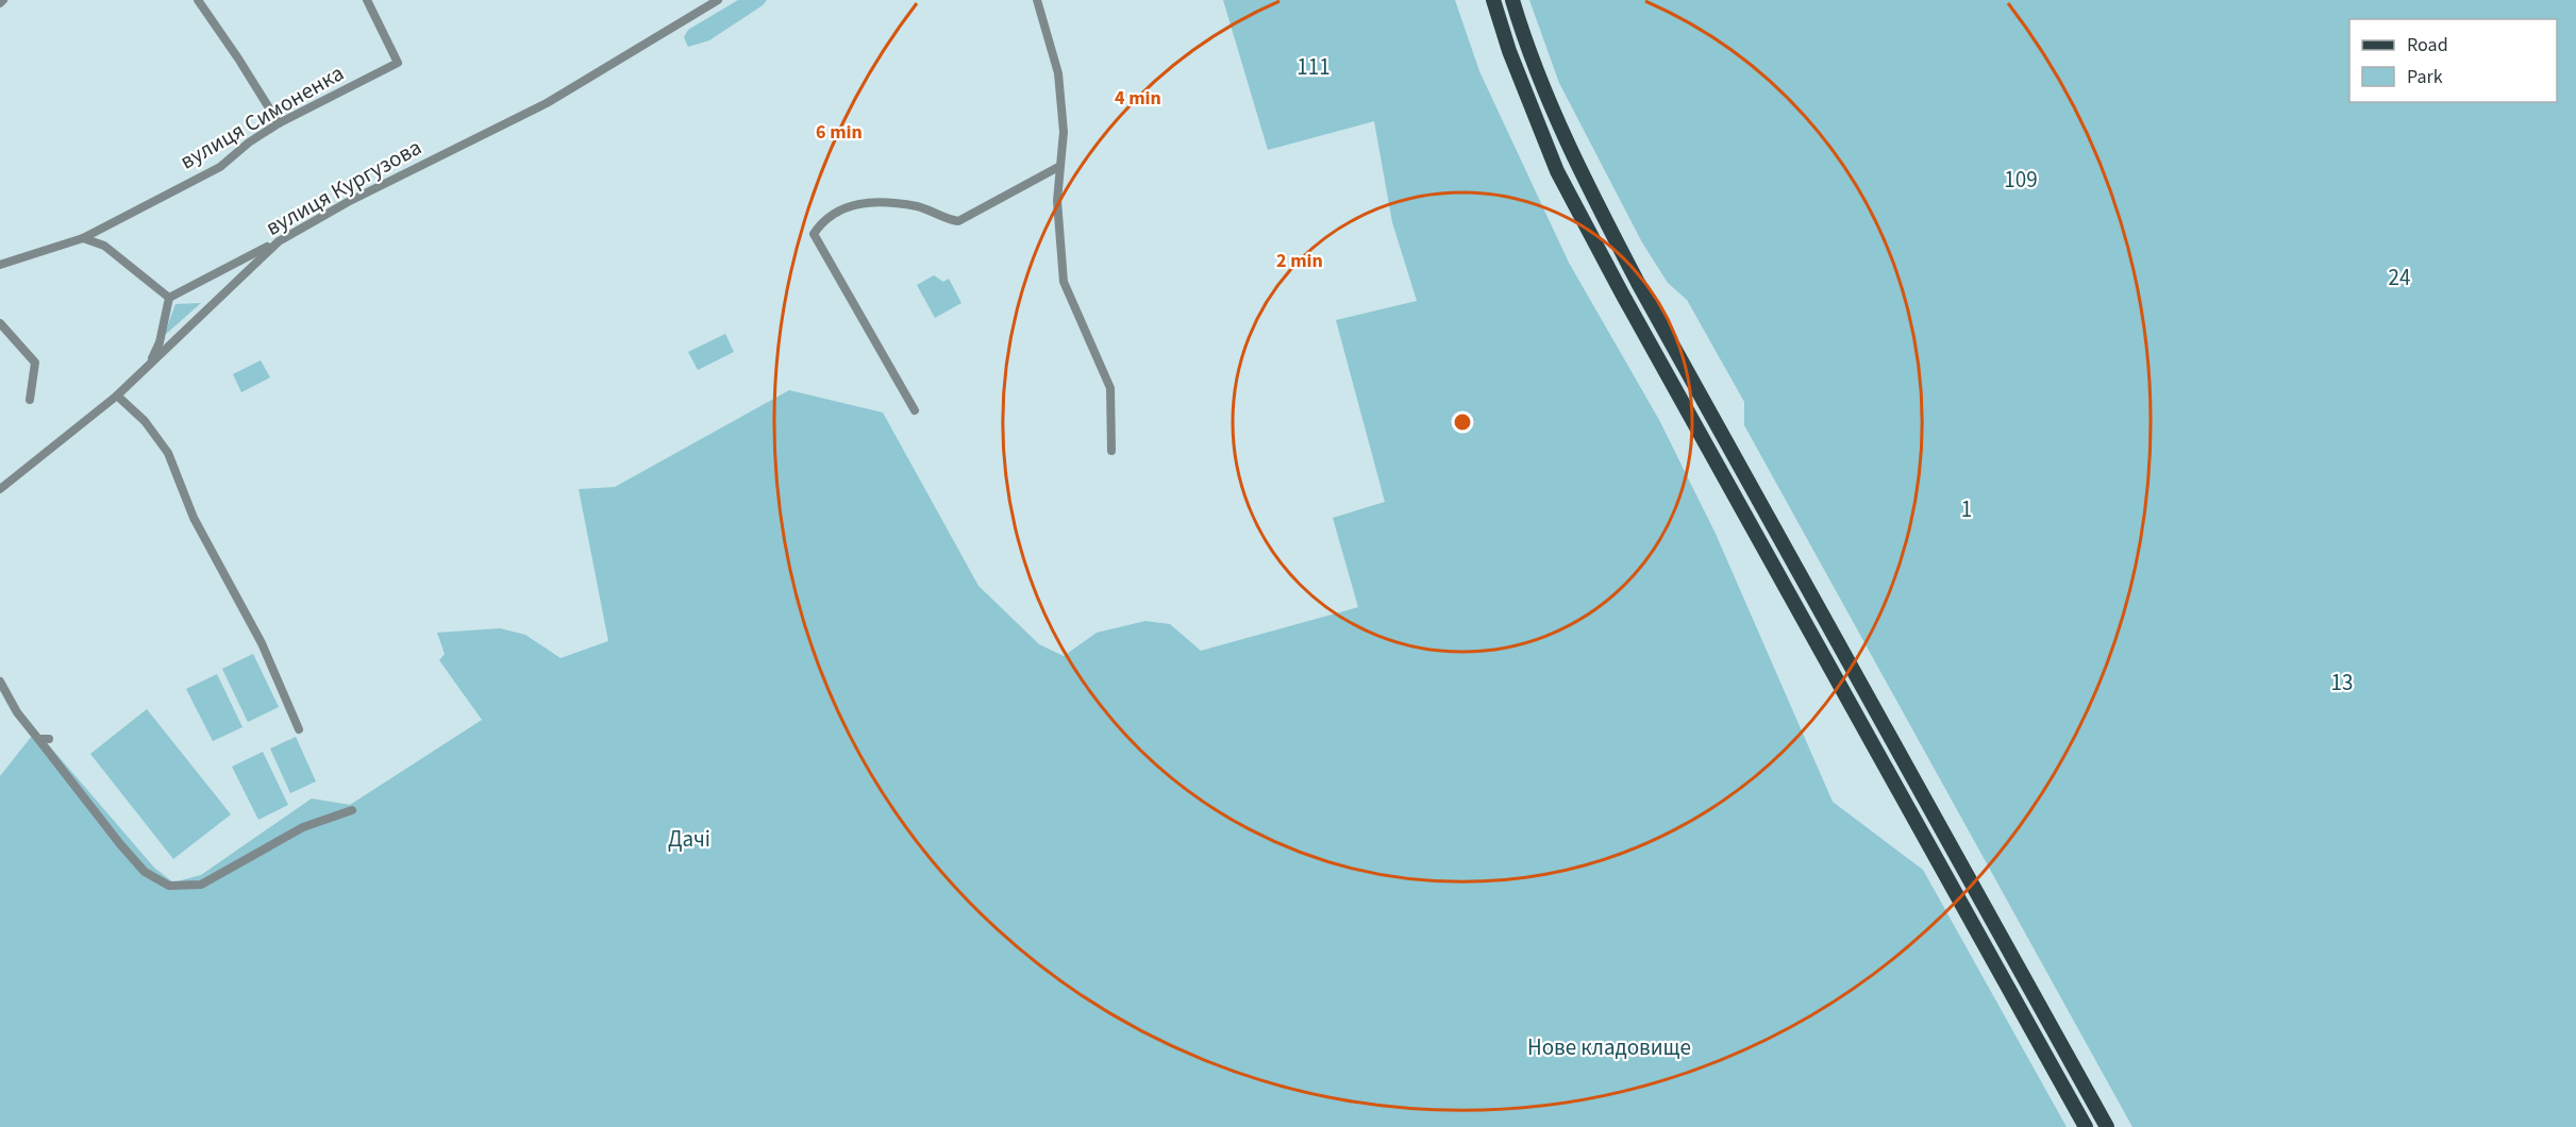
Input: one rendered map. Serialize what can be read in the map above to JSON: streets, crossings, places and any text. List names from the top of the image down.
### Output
{
  "streets": {
    "street": ["вулиця Симоненка", "вулиця Кургузова"]
  },
  "parks": [
    "111",
    "109",
    "24",
    "1",
    "13",
    "Дачі",
    "Нове кладовище"
  ],
  "legend": ["Road", "Park"],
  "rings": ["4 min", "6 min", "2 min"]
}
